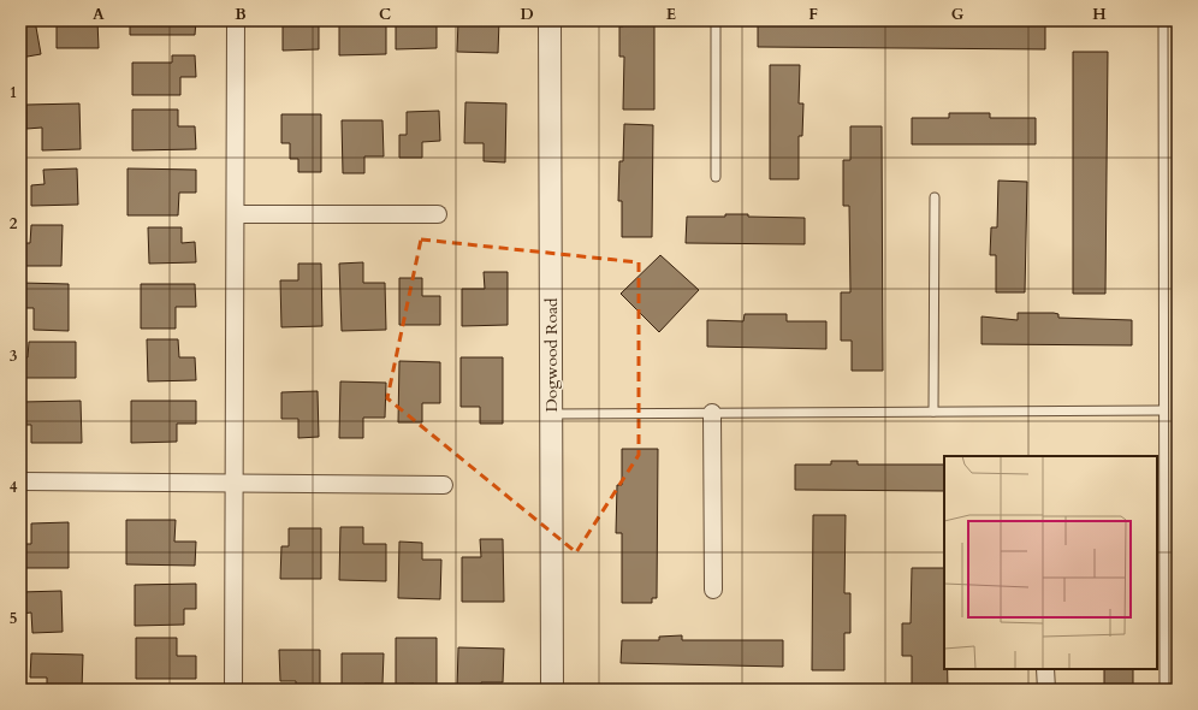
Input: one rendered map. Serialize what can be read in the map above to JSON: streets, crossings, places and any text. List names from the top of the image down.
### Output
{
  "streets": {
    "street": ["Dogwood Road"]
  },
  "grid": {
    "columns": [
      "A",
      "B",
      "C",
      "D",
      "E",
      "F",
      "G",
      "H"
    ],
    "rows": [
      "1",
      "2",
      "3",
      "4",
      "5"
    ]
  }
}
